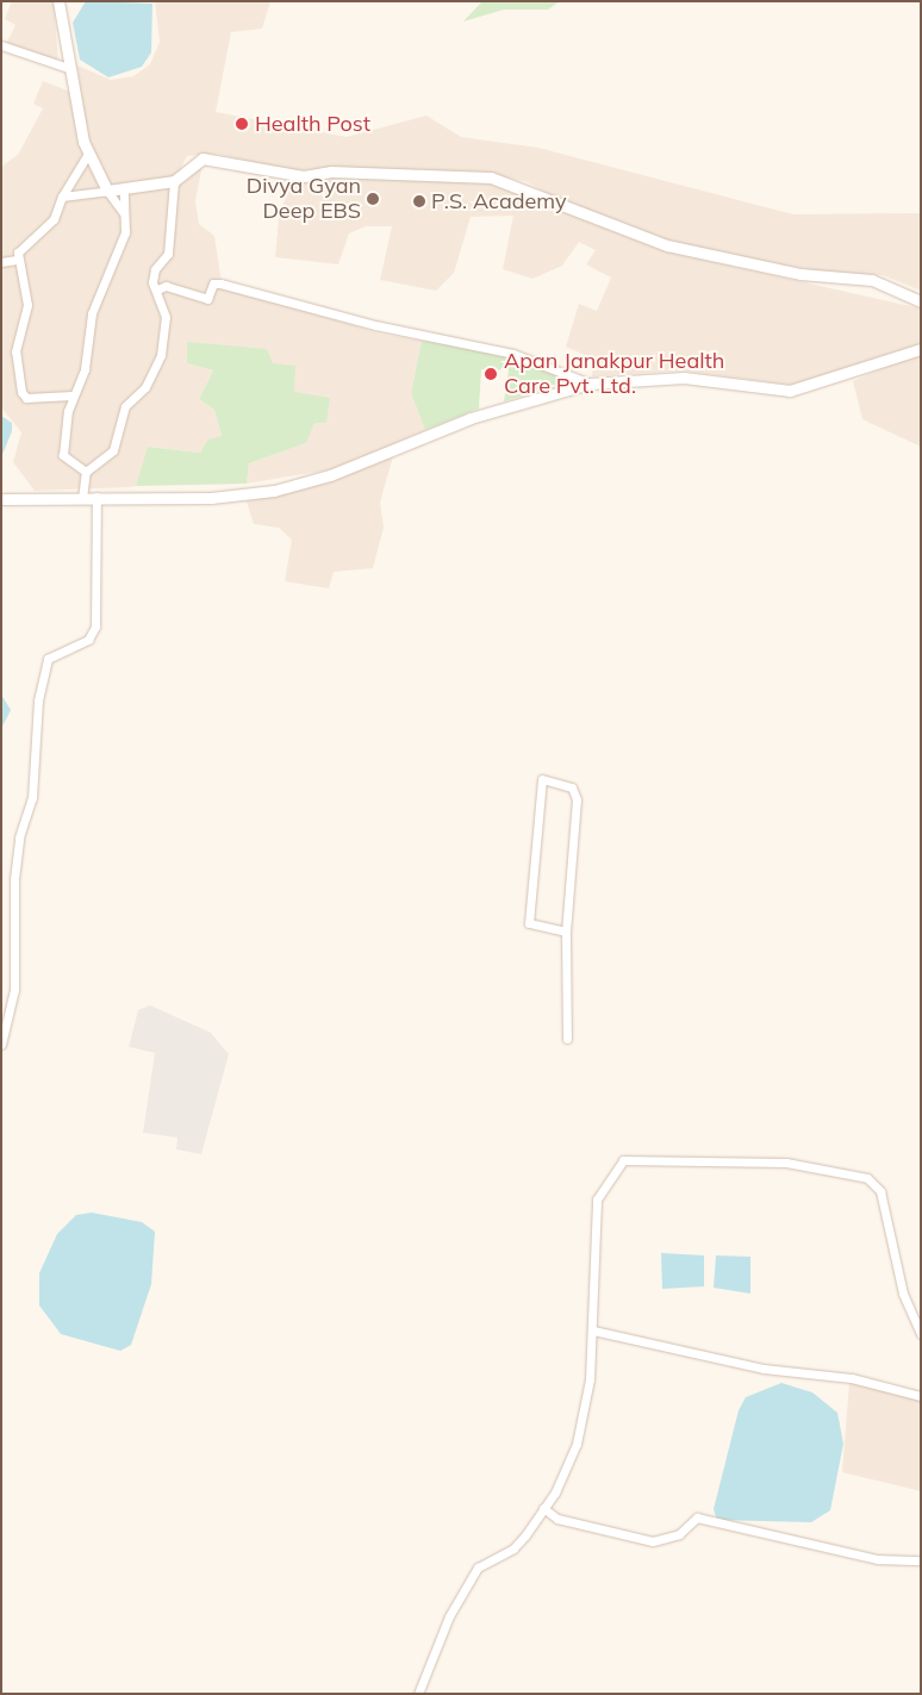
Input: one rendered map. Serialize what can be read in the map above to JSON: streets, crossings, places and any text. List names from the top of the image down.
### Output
{
  "places": [
    "Health Post",
    "Divya Gyan Deep EBS",
    "P.S. Academy",
    "Apan Janakpur Health Care Pvt. Ltd."
  ]
}
